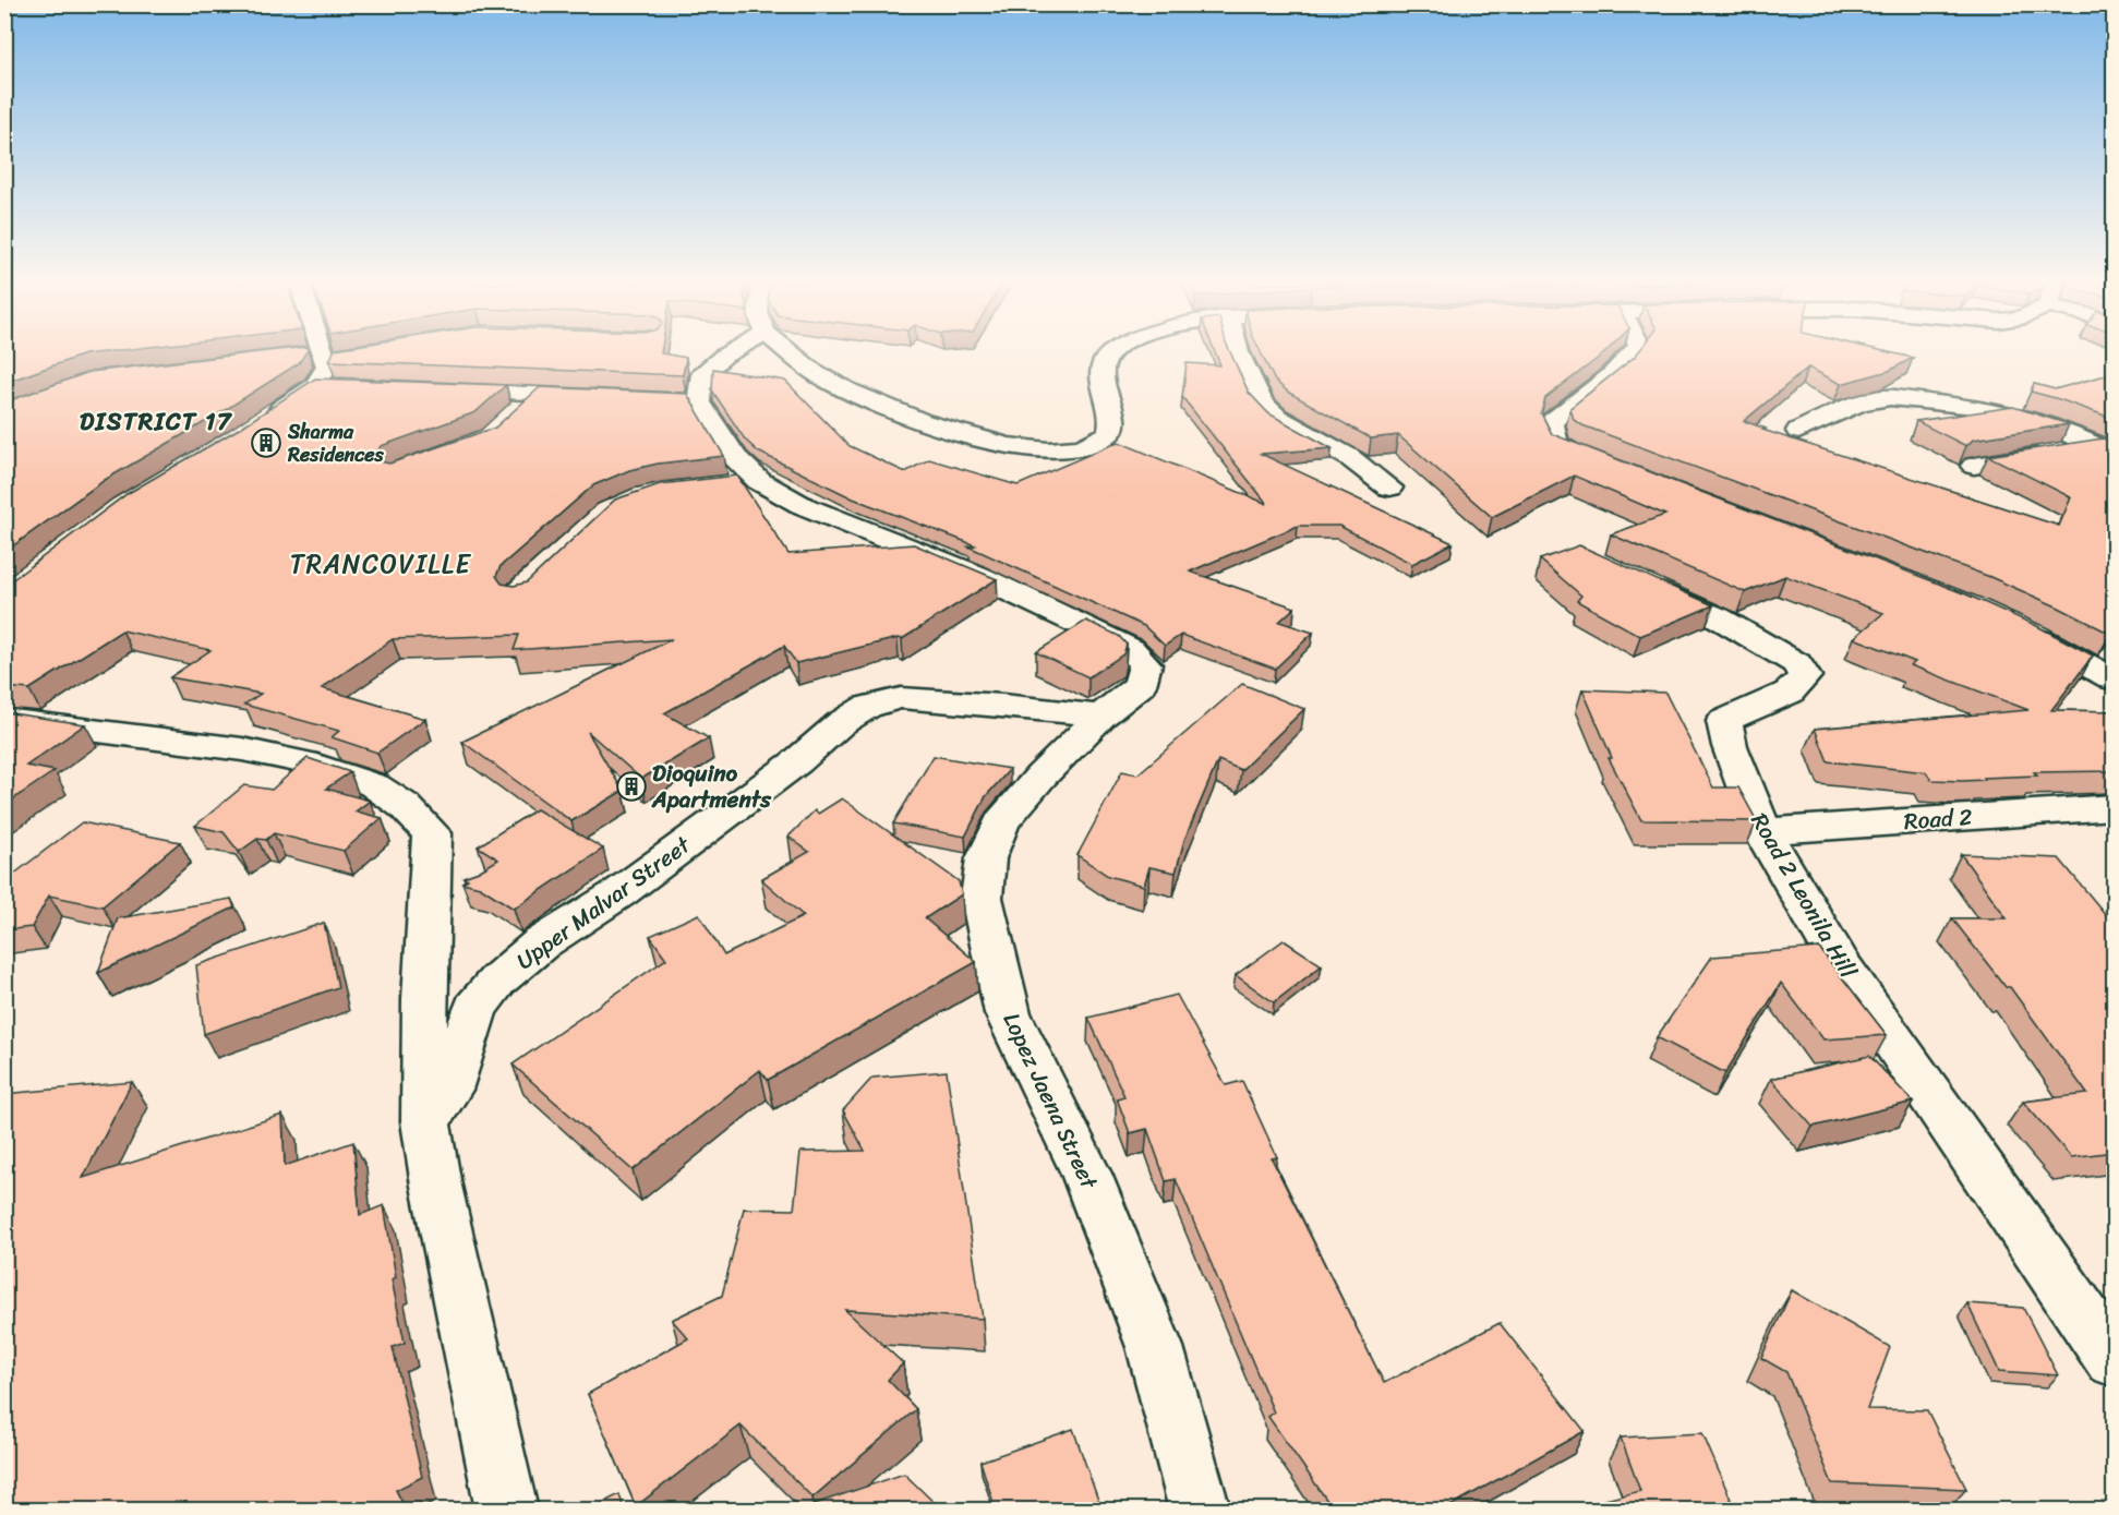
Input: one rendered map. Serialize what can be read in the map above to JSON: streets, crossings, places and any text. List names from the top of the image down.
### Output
{
  "streets": {
    "street": [
      "Road 2",
      "Road 2 Leonila Hill",
      "Upper Malvar Street",
      "Lopez Jaena Street"
    ]
  },
  "crossings": [
    ["Road 2", "Road 2 Leonila Hill"],
    ["Upper Malvar Street", "Lopez Jaena Street"]
  ],
  "districts": ["DISTRICT 17", "TRANCOVILLE"],
  "places": {
    "building": ["Sharma Residences", "Dioquino Apartments"]
  }
}
